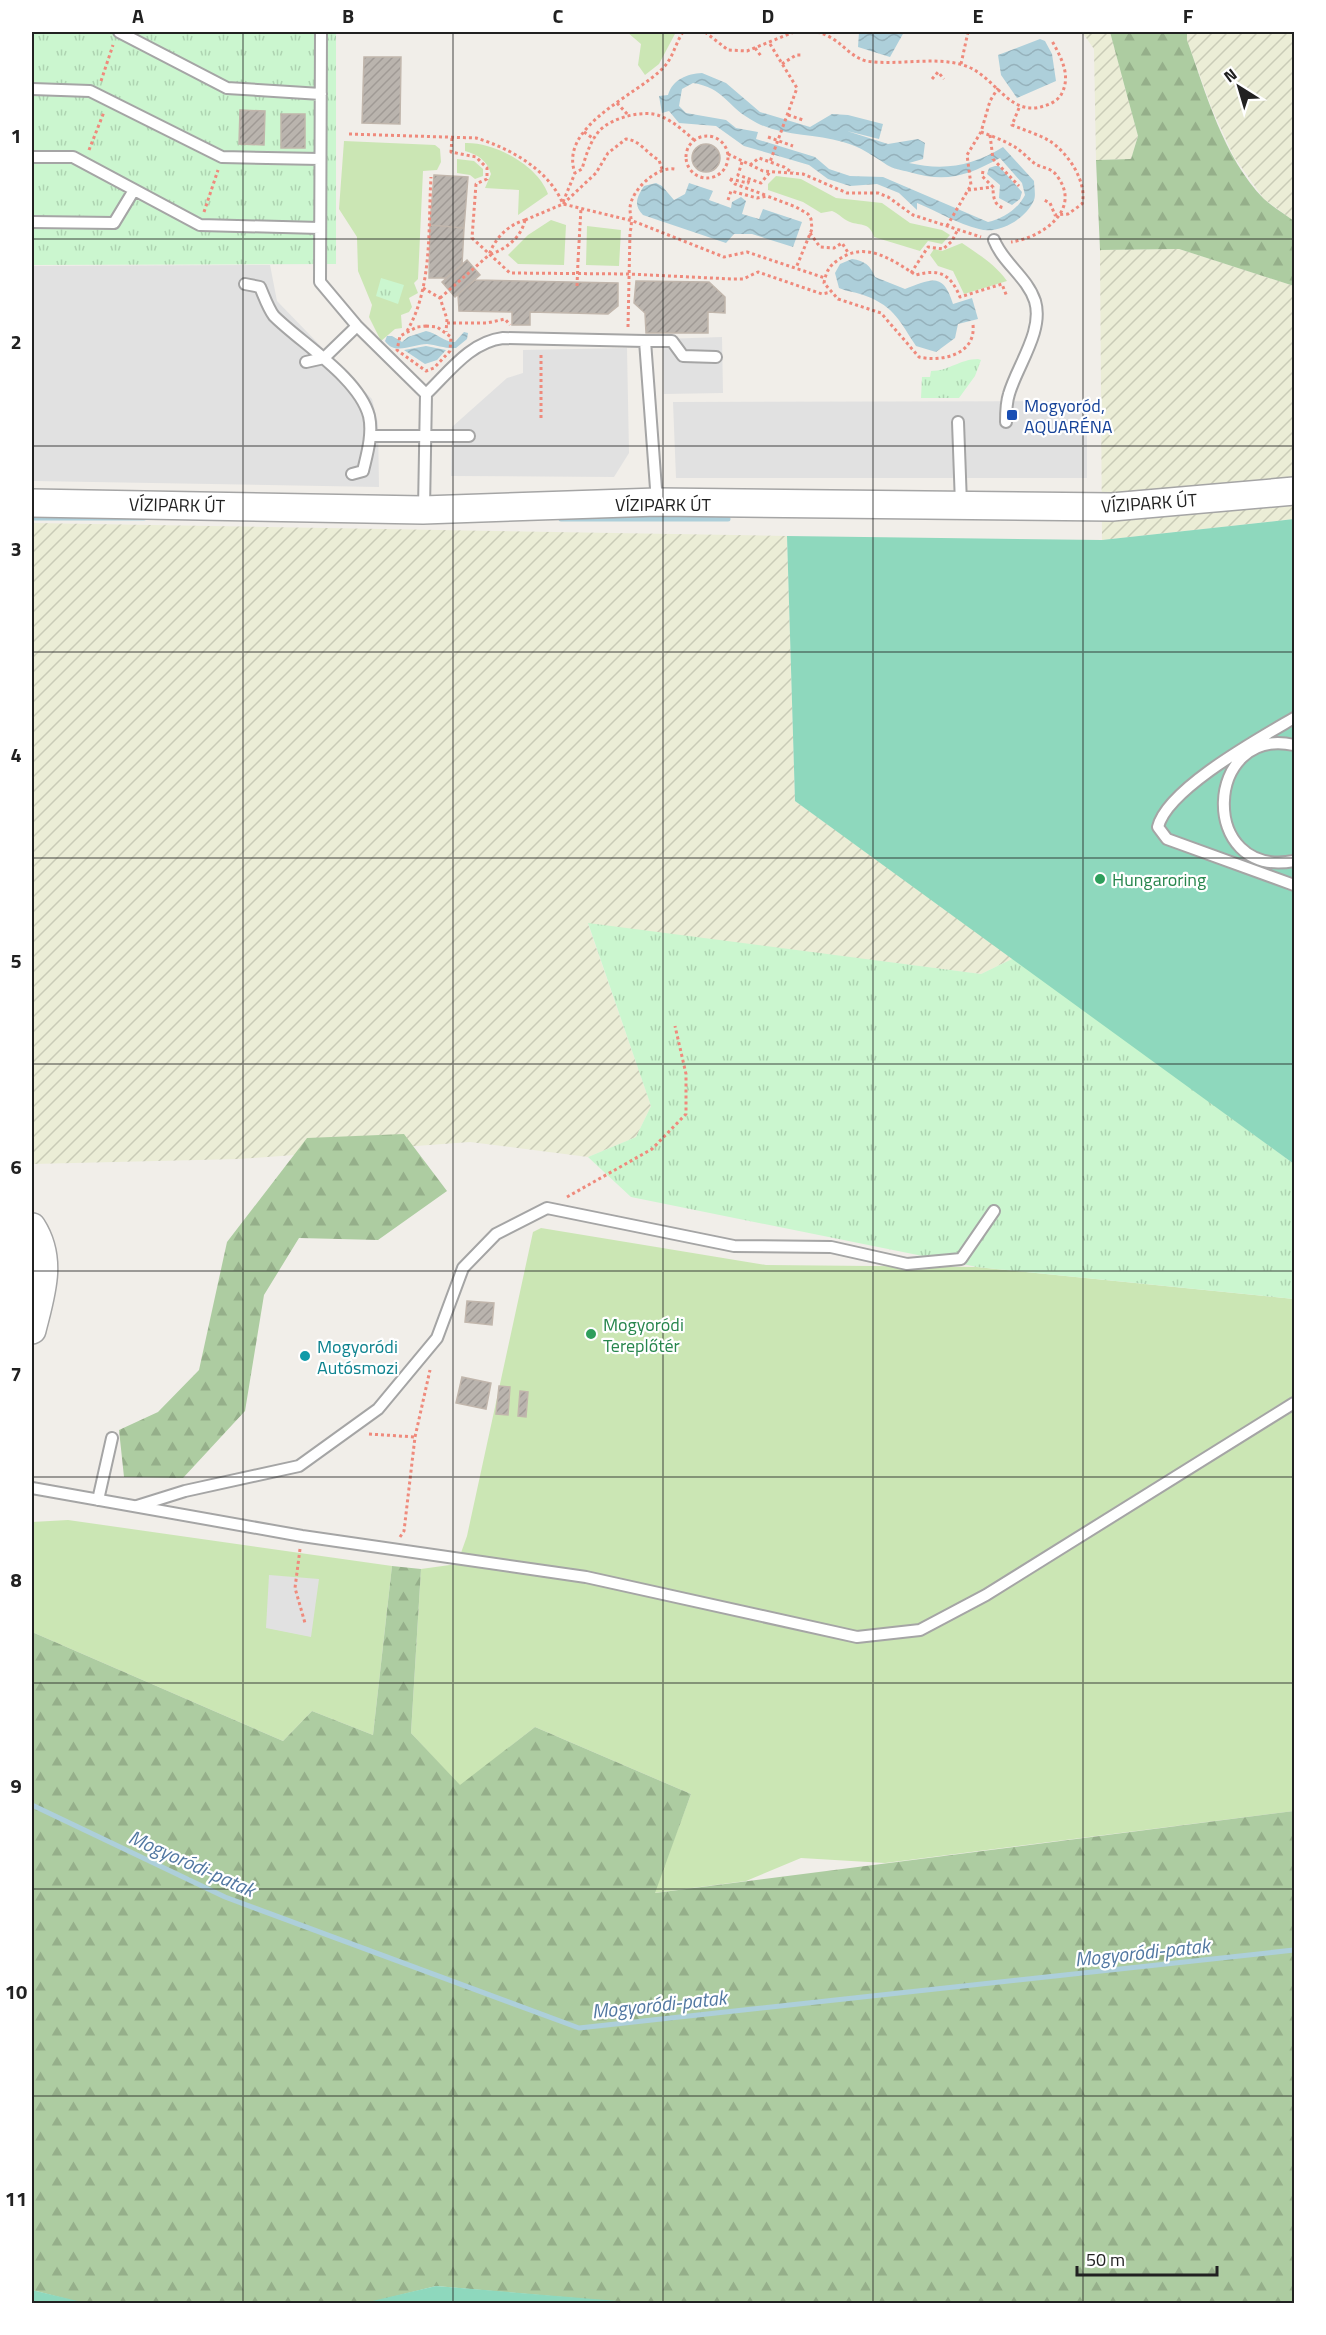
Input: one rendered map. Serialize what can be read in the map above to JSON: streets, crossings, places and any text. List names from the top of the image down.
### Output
{
  "streets": {
    "street": ["VÍZIPARK ÚT"]
  },
  "water": ["Mogyoródi-patak"],
  "places": {
    "transit": ["Mogyoród, AQUARÉNA"],
    "other": ["Hungaroring", "Mogyoródi Tereplőtér", "Mogyoródi Autósmozi"]
  },
  "scale_bar": "50 m",
  "north": "top left",
  "grid": {
    "columns": [
      "A",
      "B",
      "C",
      "D",
      "E",
      "F"
    ],
    "rows": [
      "1",
      "2",
      "3",
      "4",
      "5",
      "6",
      "7",
      "8",
      "9",
      "10",
      "11"
    ]
  }
}
